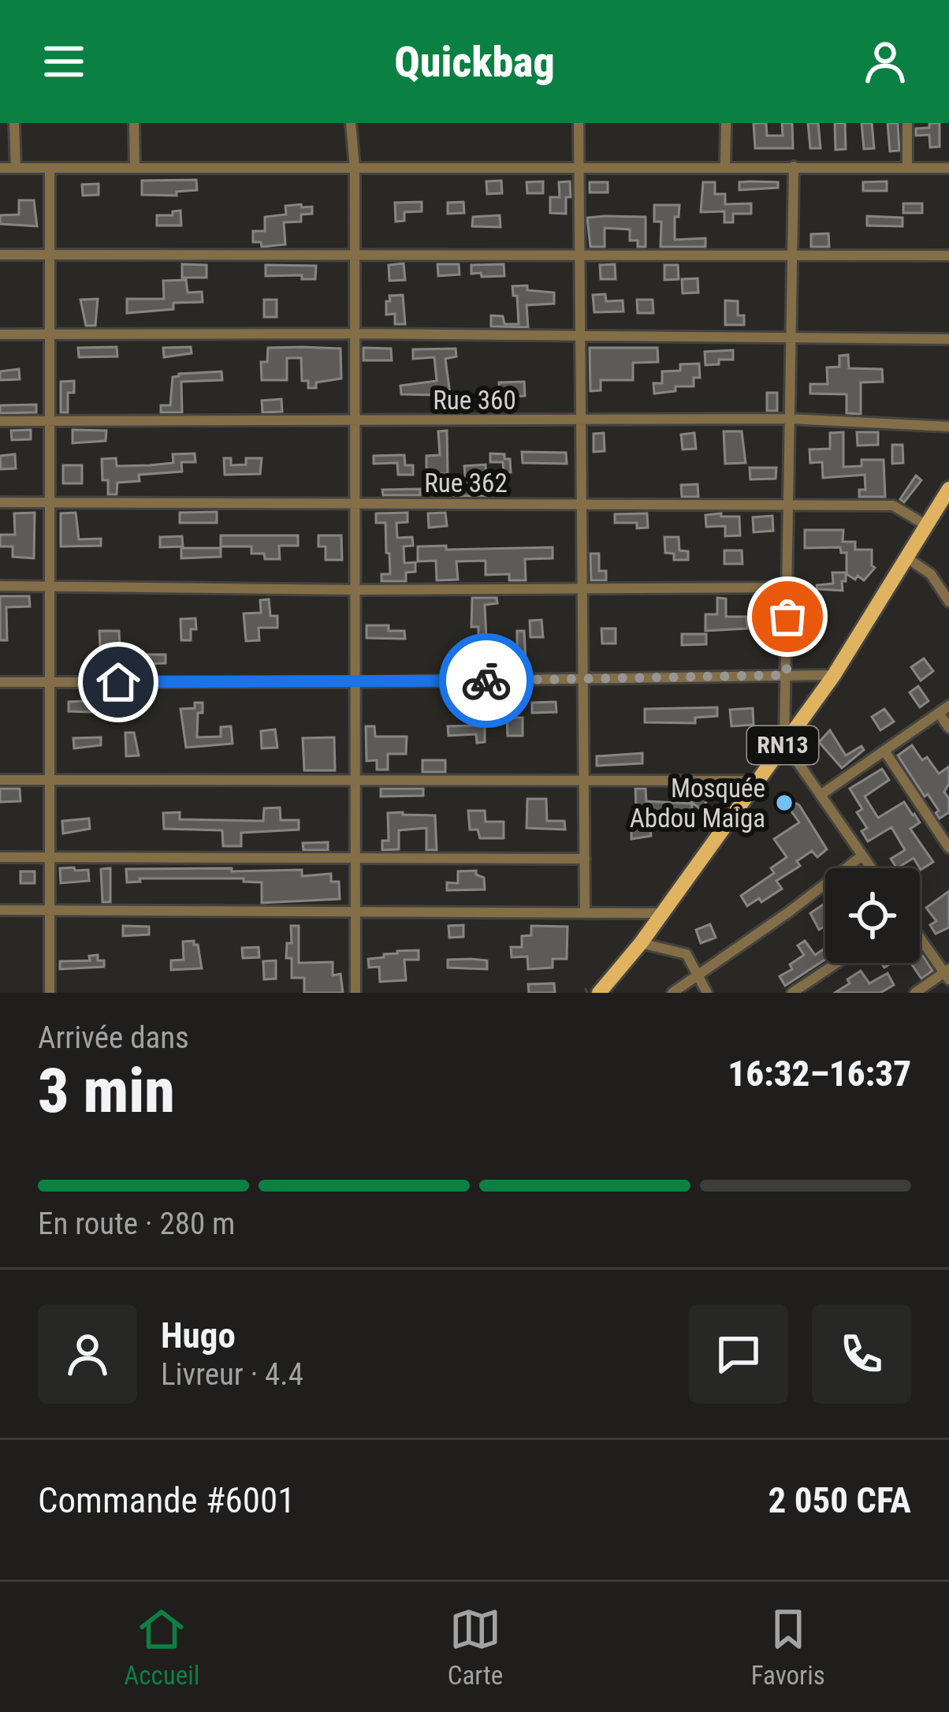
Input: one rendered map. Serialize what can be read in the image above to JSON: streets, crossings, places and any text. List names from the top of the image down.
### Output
{
  "streets": {
    "main road": ["RN13"],
    "street": ["Rue 360", "Rue 362"]
  },
  "crossings": [
    ["Rue 362", "RN13"]
  ],
  "places": ["Mosquée Abdou Maiga"],
  "page": {
    "header": "Quickbag",
    "heading": ["3 min", "Arrivée dans", "16:32–16:37"],
    "panel": [
      "Hugo",
      "Livreur · 4.4",
      "Commande #6001",
      "2 050 CFA"
    ],
    "bar": "En route · 280 m",
    "tabs": ["Accueil", "Carte", "Favoris"]
  }
}
